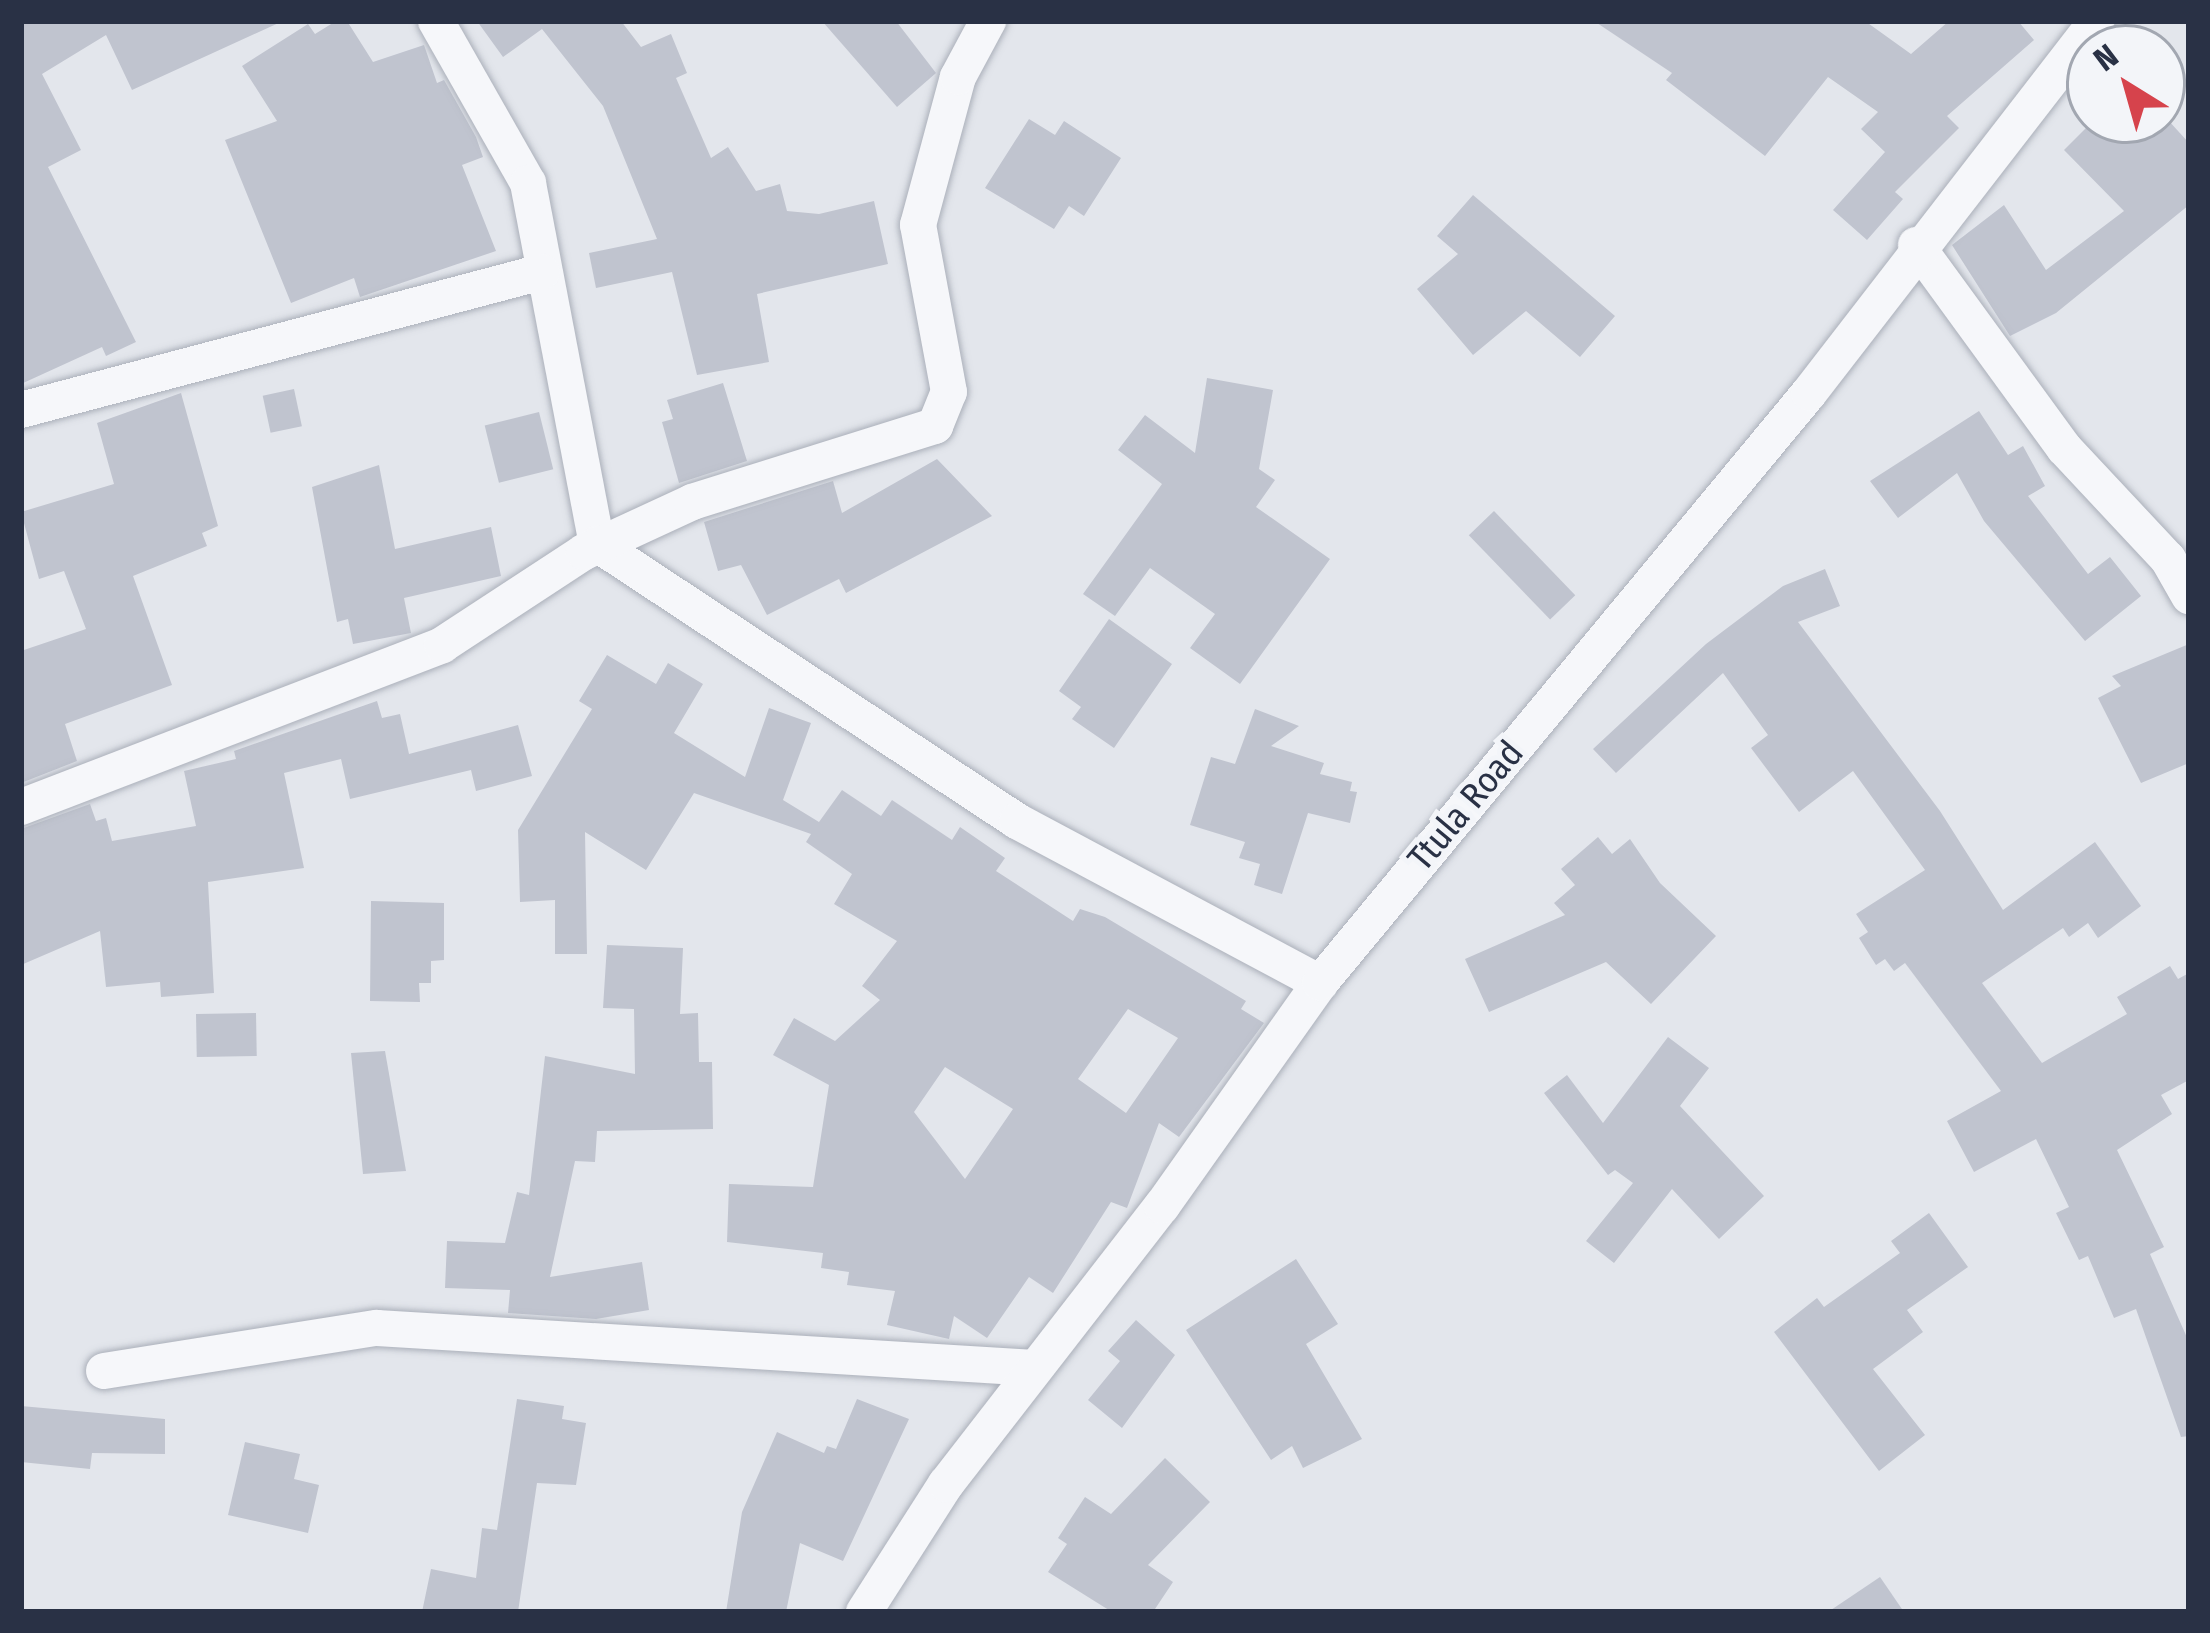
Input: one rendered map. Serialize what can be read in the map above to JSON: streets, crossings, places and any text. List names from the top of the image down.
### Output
{
  "streets": {
    "street": ["Ttula Road"]
  },
  "north": "top left"
}
